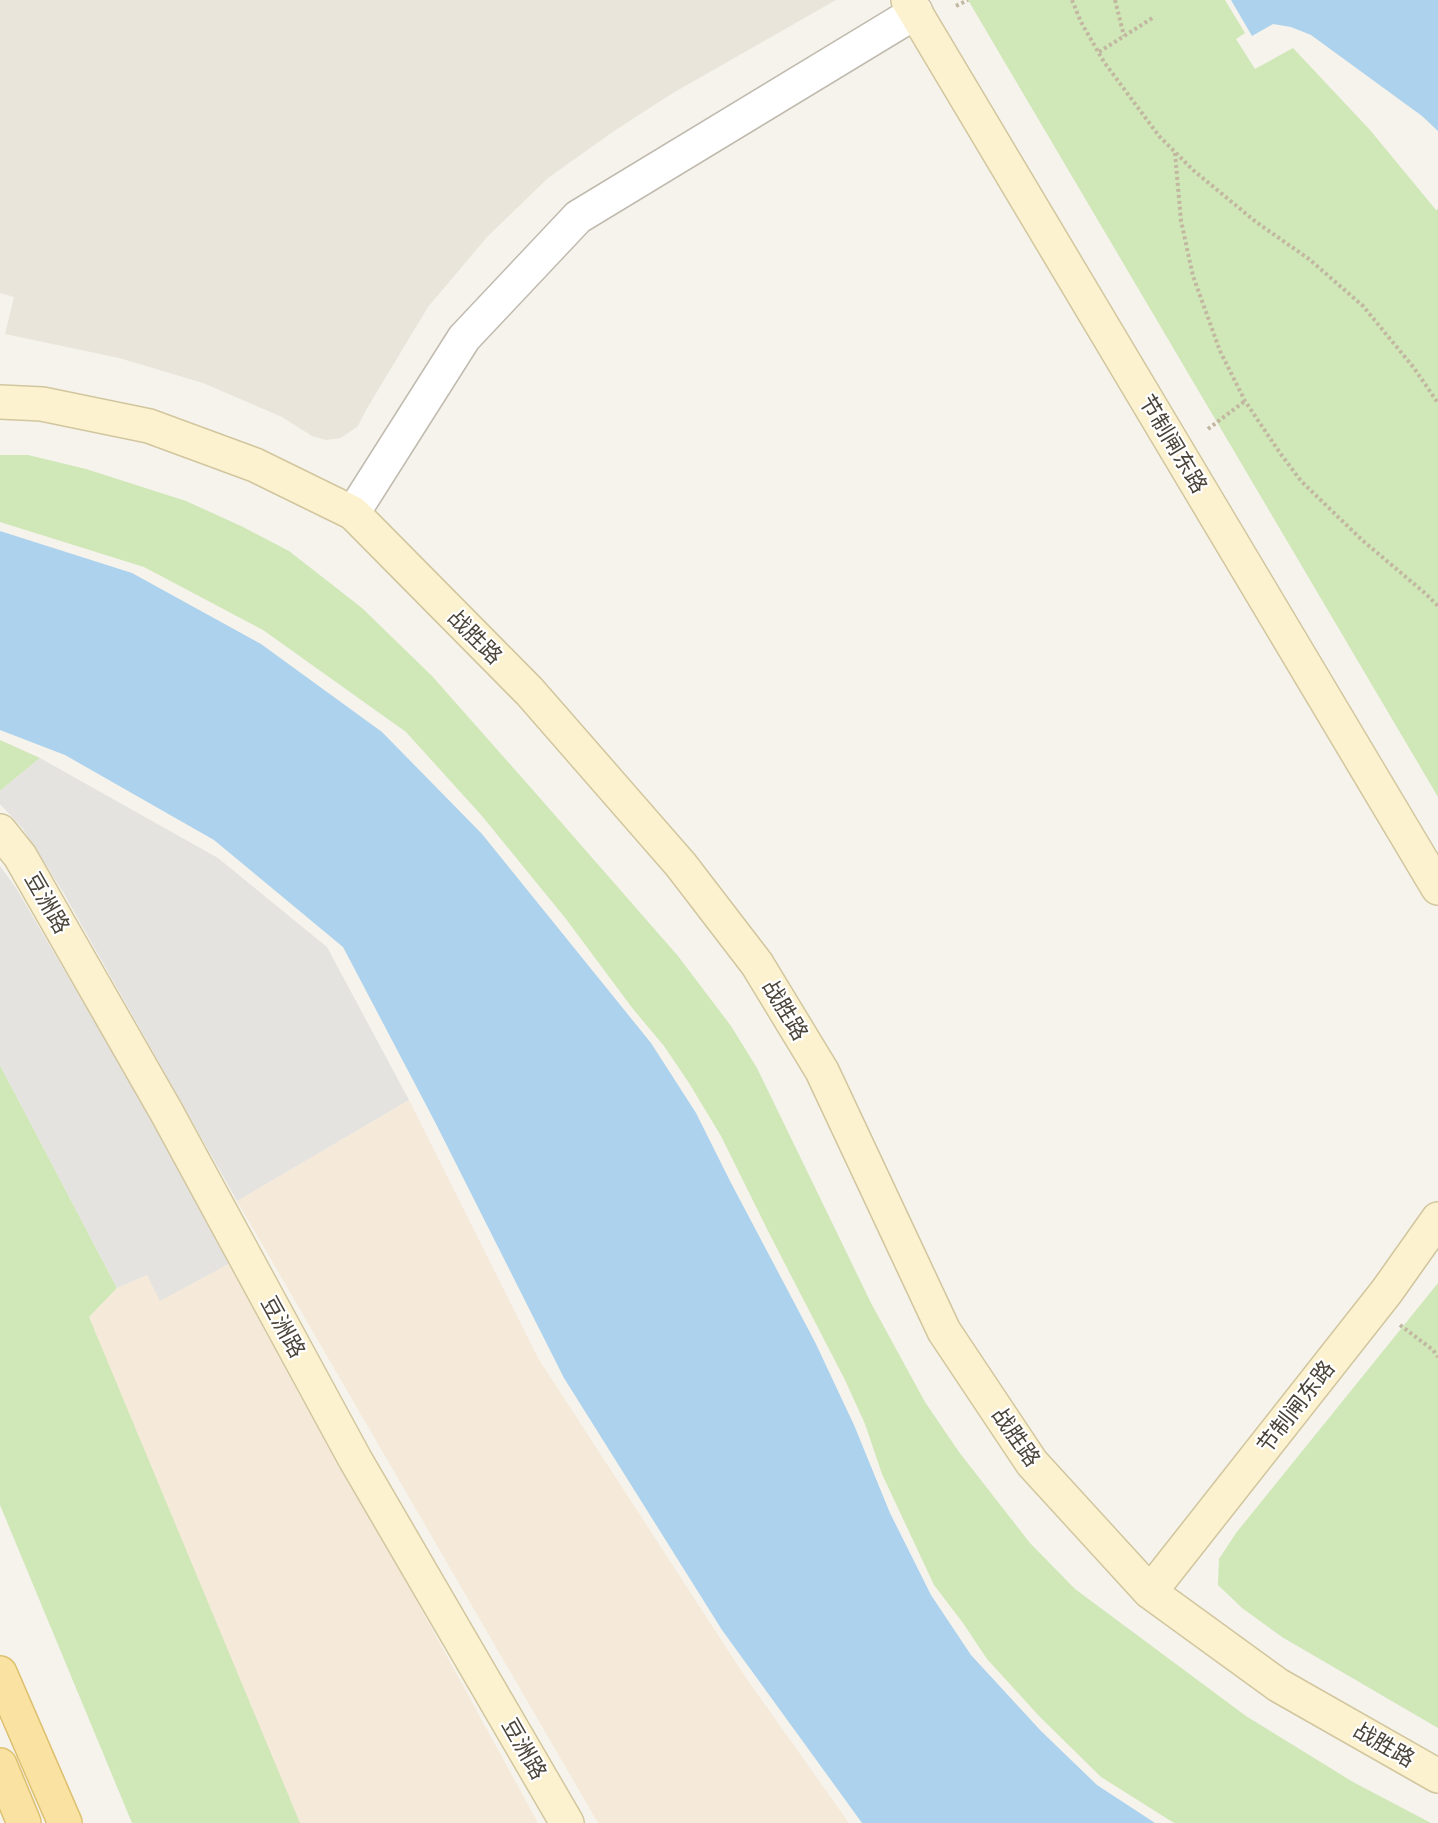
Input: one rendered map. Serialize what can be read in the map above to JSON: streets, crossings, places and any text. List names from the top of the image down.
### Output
{
  "streets": {
    "street": ["节制闸东路", "战胜路", "豆洲路"]
  },
  "crossings": [
    ["节制闸东路", "战胜路"]
  ]
}
